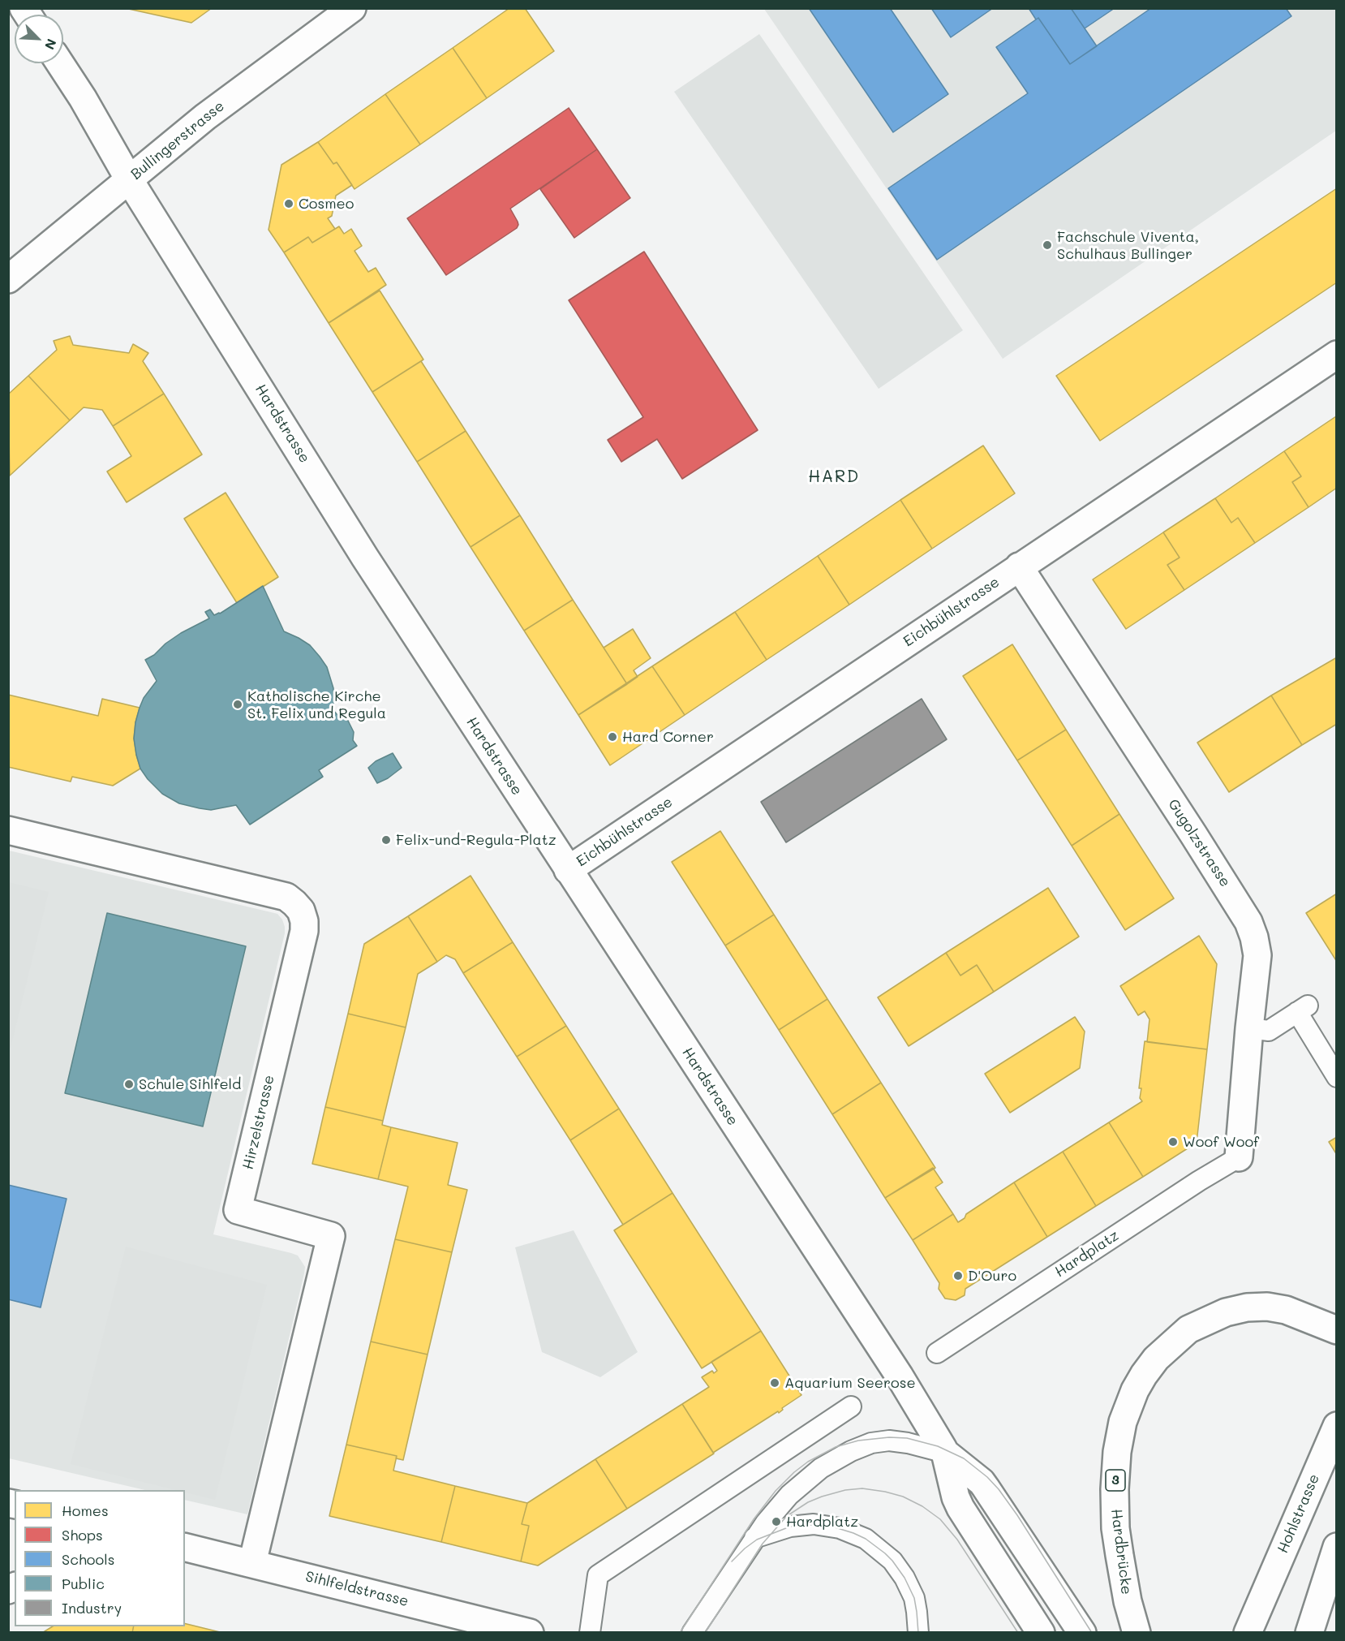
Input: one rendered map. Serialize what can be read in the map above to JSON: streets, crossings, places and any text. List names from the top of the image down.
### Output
{
  "streets": {
    "street": [
      "Bullingerstrasse",
      "Hardstrasse",
      "Eichbühlstrasse",
      "Gugolzstrasse",
      "Hirzelstrasse",
      "3",
      "Hohlstrasse",
      "Hardbrücke",
      "Sihlfeldstrasse"
    ],
    "lane": ["Hardplatz"]
  },
  "crossings": [
    ["Bullingerstrasse", "Hardstrasse"],
    ["Hardstrasse", "Eichbühlstrasse"],
    ["Eichbühlstrasse", "Gugolzstrasse"],
    ["Gugolzstrasse", "Hardplatz"],
    ["Hirzelstrasse", "Sihlfeldstrasse"]
  ],
  "districts": ["HARD"],
  "places": [
    "Cosmeo",
    "Fachschule Viventa, Schulhaus Bullinger",
    "Katholische Kirche St. Felix und Regula",
    "Hard Corner",
    "Felix-und-Regula-Platz",
    "Schule Sihlfeld",
    "Woof Woof",
    "D'Ouro",
    "Aquarium Seerose",
    "Hardplatz"
  ],
  "legend": [
    "Homes",
    "Shops",
    "Schools",
    "Public",
    "Industry"
  ],
  "north": "bottom right"
}
